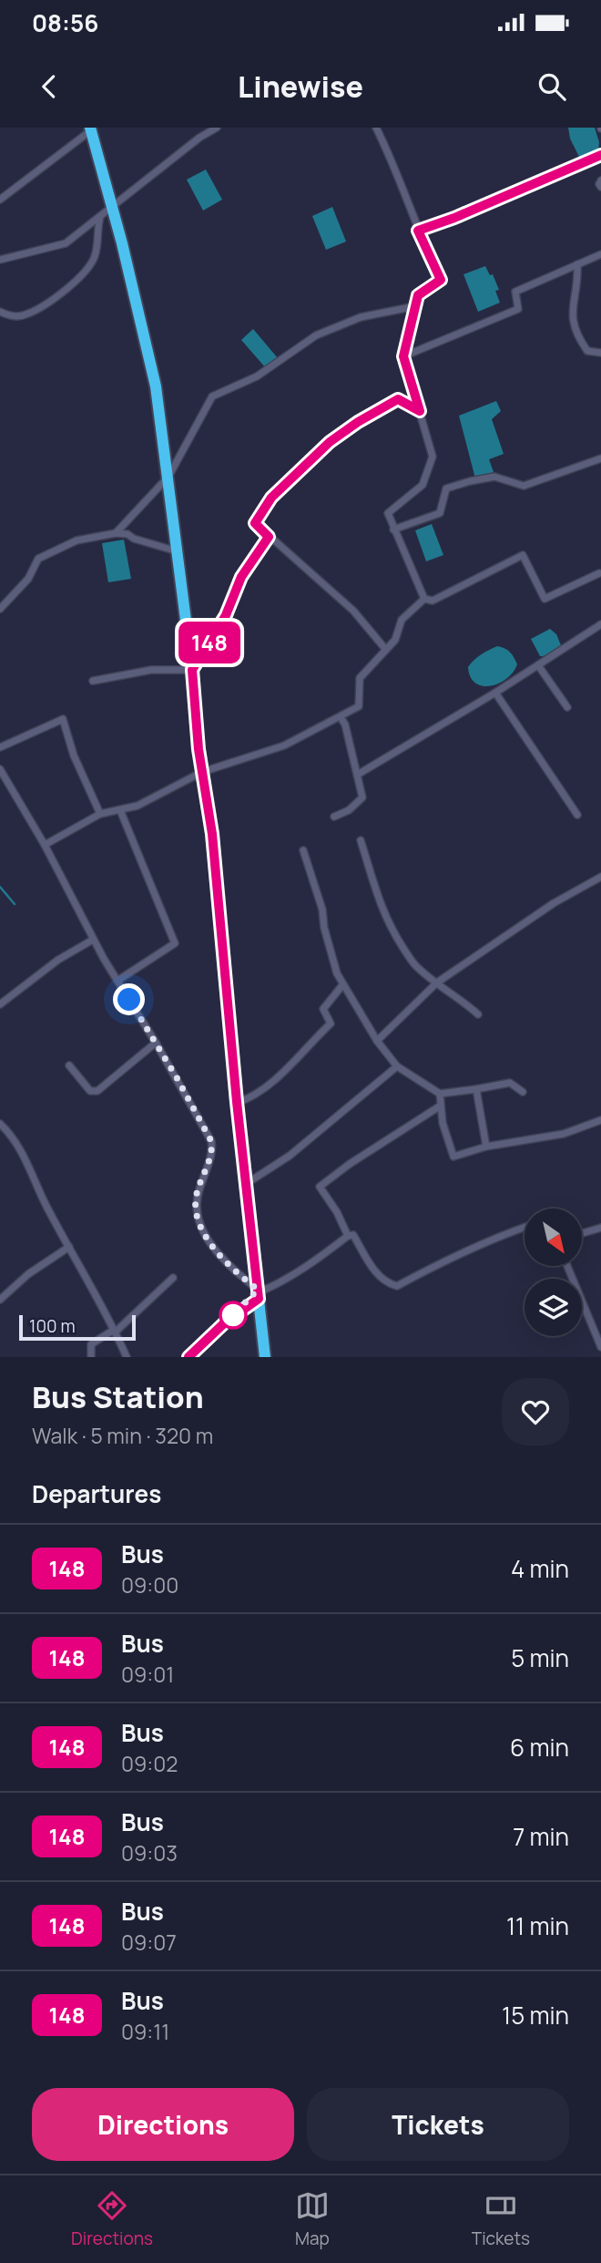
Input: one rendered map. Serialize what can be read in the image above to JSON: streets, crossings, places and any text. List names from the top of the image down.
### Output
{
  "lines": ["bus line 148"],
  "scale_bar": "100 m",
  "north": "bottom right",
  "page": {
    "status": "08:56",
    "header": "Linewise",
    "on_map": "148",
    "scale": "100 m",
    "heading": [
      ["Bus Station", "Walk · 5 min · 320 m"],
      "Departures"
    ],
    "list": [
      {
        "mark": "148",
        "name": "Bus",
        "note": "09:00",
        "value": "4 min"
      },
      {
        "mark": "148",
        "name": "Bus",
        "note": "09:01",
        "value": "5 min"
      },
      {
        "mark": "148",
        "name": "Bus",
        "note": "09:02",
        "value": "6 min"
      },
      {
        "mark": "148",
        "name": "Bus",
        "note": "09:03",
        "value": "7 min"
      },
      {
        "mark": "148",
        "name": "Bus",
        "note": "09:07",
        "value": "11 min"
      },
      {
        "mark": "148",
        "name": "Bus",
        "note": "09:11",
        "value": "15 min"
      }
    ],
    "buttons": ["Directions", "Tickets"],
    "tabs": ["Directions", "Map", "Tickets"]
  }
}
